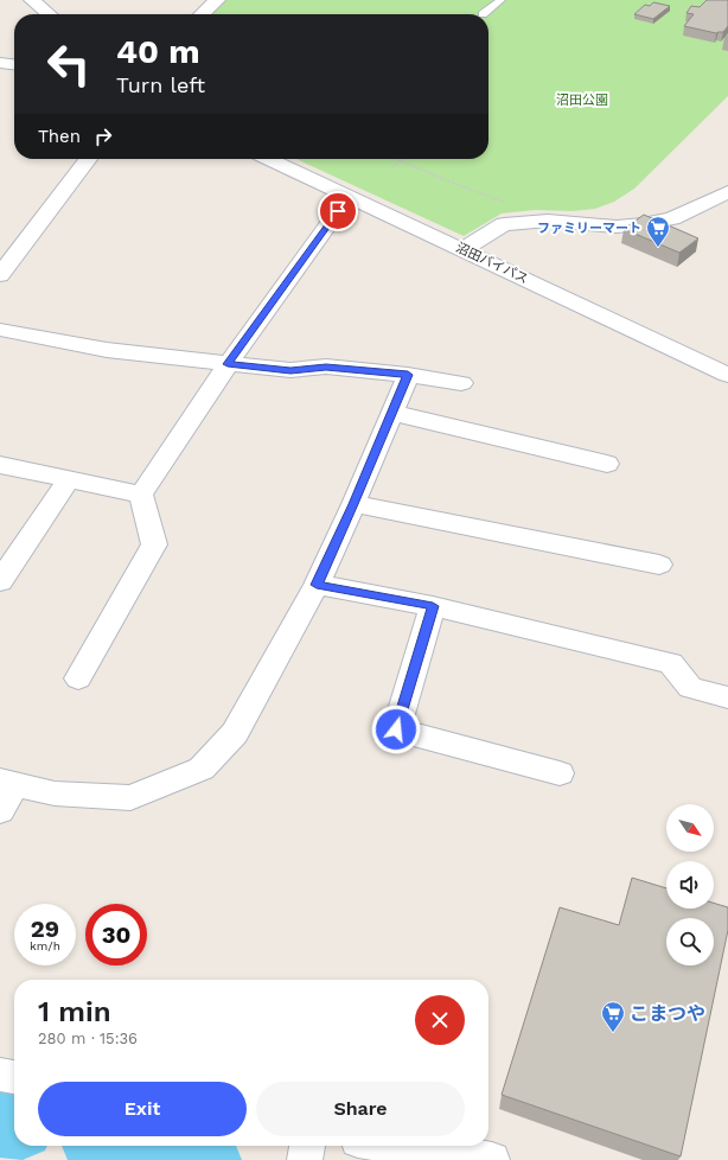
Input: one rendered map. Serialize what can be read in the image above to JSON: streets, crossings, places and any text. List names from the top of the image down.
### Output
{
  "streets": {
    "street": ["沼田バイパス"]
  },
  "parks": ["沼田公園"],
  "places": {
    "supermarket": ["ファミリーマート", "こまつや"]
  },
  "north": "bottom right",
  "page": {
    "turn": ["40 m", "Turn left"],
    "then": "Then",
    "speed": "29 km/h",
    "limit": "30",
    "heading": ["1 min", "280 m · 15:36"],
    "buttons": ["Exit", "Share"]
  }
}
